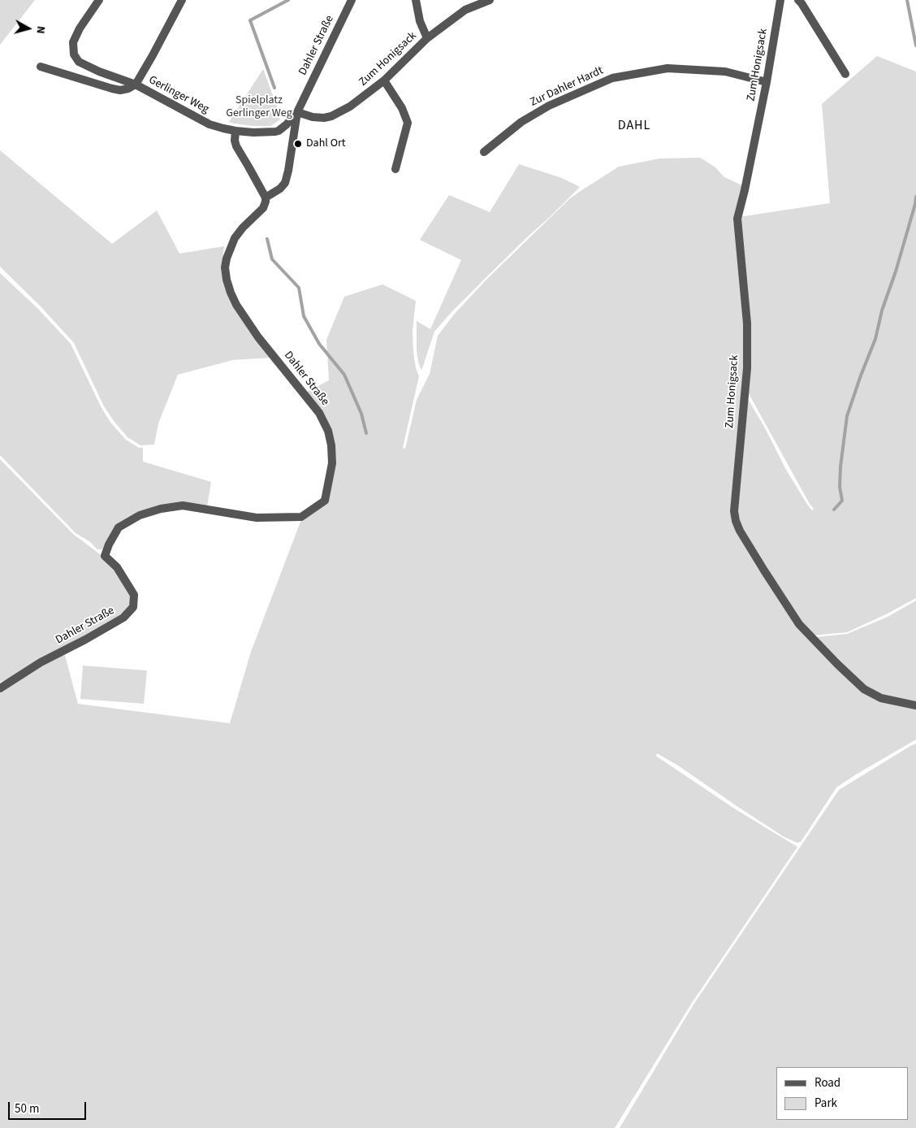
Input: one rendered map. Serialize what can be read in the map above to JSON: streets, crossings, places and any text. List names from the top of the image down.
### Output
{
  "streets": {
    "street": [
      "Dahler Straße",
      "Zum Honigsack",
      "Zur Dahler Hardt",
      "Gerlinger Weg"
    ]
  },
  "crossings": [
    ["Dahler Straße", "Zum Honigsack"],
    ["Dahler Straße", "Gerlinger Weg"],
    ["Zum Honigsack", "Zur Dahler Hardt"],
    ["Zum Honigsack", "Gerlinger Weg"]
  ],
  "districts": ["DAHL"],
  "parks": ["Spielplatz Gerlinger Weg"],
  "places": ["Dahl Ort"],
  "legend": ["Road", "Park"],
  "scale_bar": "50 m",
  "north": "right"
}
